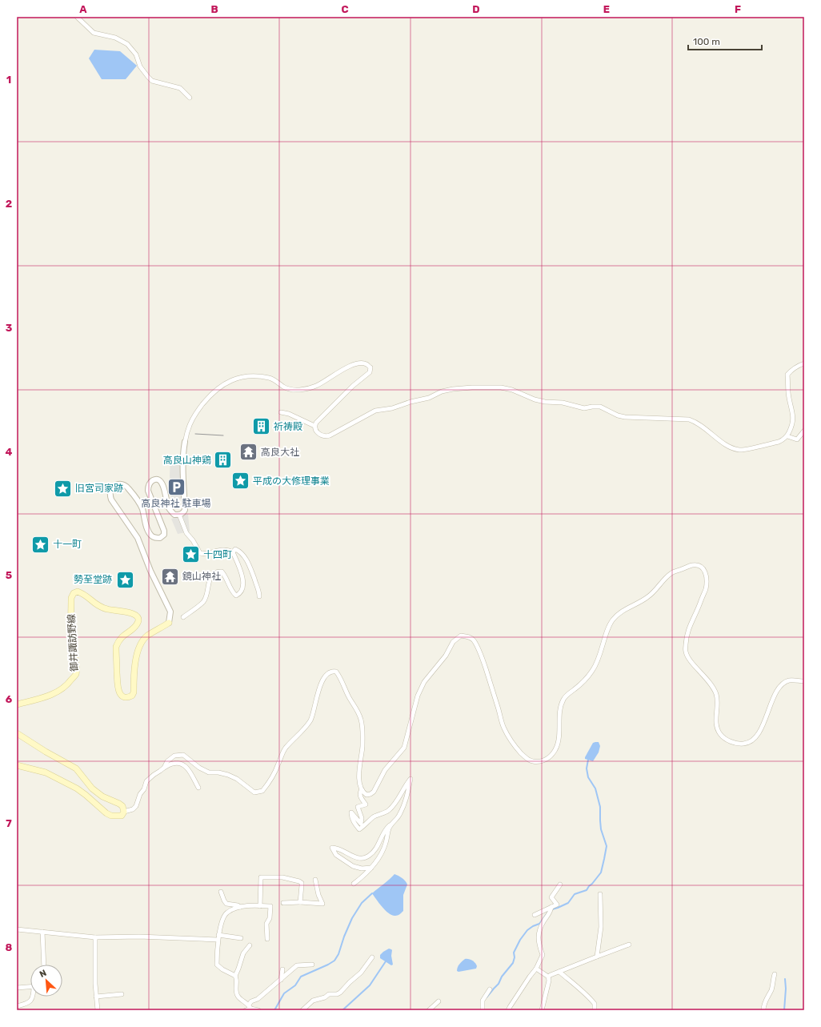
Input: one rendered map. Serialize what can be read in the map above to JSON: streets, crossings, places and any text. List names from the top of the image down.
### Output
{
  "streets": {
    "main road": ["御井諏訪野線"]
  },
  "places": {
    "building": ["祈祷殿", "高良山神鶏"],
    "temple": ["高良大社", "鏡山神社"],
    "place": [
      "平成の大修理事業",
      "旧宮司家跡",
      "十一町",
      "十四町",
      "勢至堂跡"
    ],
    "parking": ["高良神社 駐車場"]
  },
  "scale_bar": "100 m",
  "north": "top left",
  "grid": {
    "columns": [
      "A",
      "B",
      "C",
      "D",
      "E",
      "F"
    ],
    "rows": [
      "1",
      "2",
      "3",
      "4",
      "5",
      "6",
      "7",
      "8"
    ]
  }
}
